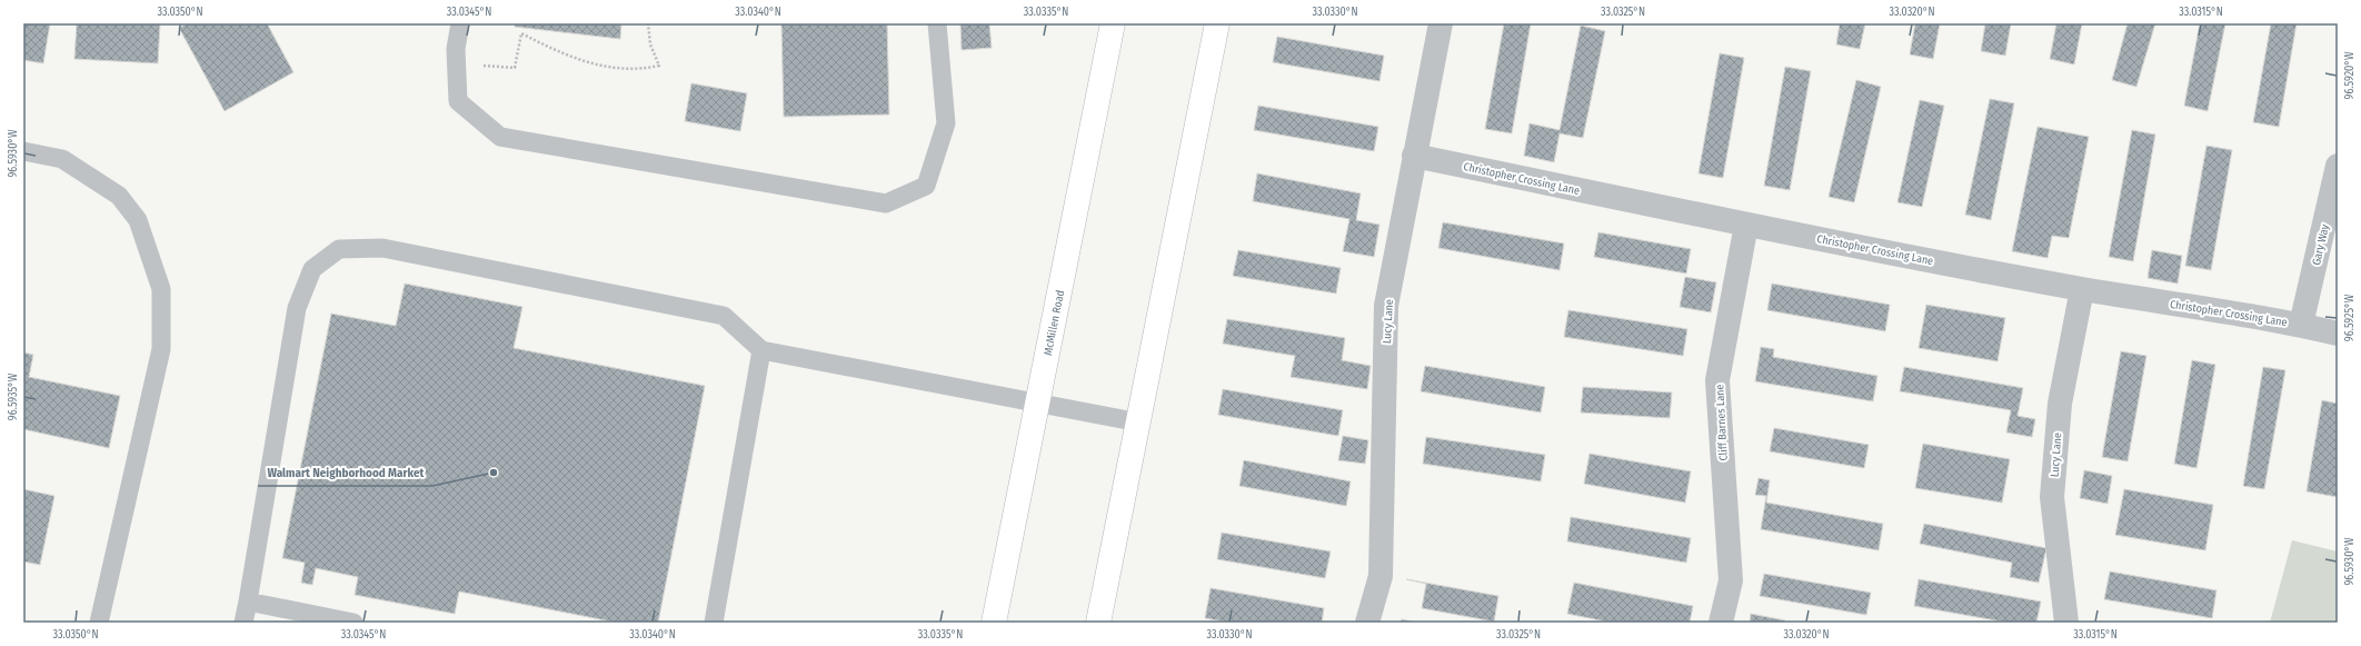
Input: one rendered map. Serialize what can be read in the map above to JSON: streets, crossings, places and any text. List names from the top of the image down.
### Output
{
  "streets": {
    "main road": ["McMillen Road"],
    "street": [
      "Christopher Crossing Lane",
      "Gary Way",
      "Lucy Lane",
      "Cliff Barnes Lane"
    ]
  },
  "crossings": [
    ["Christopher Crossing Lane", "Gary Way"],
    ["Christopher Crossing Lane", "Lucy Lane"],
    ["Christopher Crossing Lane", "Cliff Barnes Lane"]
  ],
  "places": ["Walmart Neighborhood Market"],
  "coordinates": [
    "33.0350°N",
    "33.0345°N",
    "33.0340°N",
    "33.0335°N",
    "33.0330°N",
    "33.0325°N",
    "33.0320°N",
    "33.0315°N",
    "96.5920°W",
    "96.5930°W",
    "96.5925°W",
    "96.5935°W"
  ]
}
